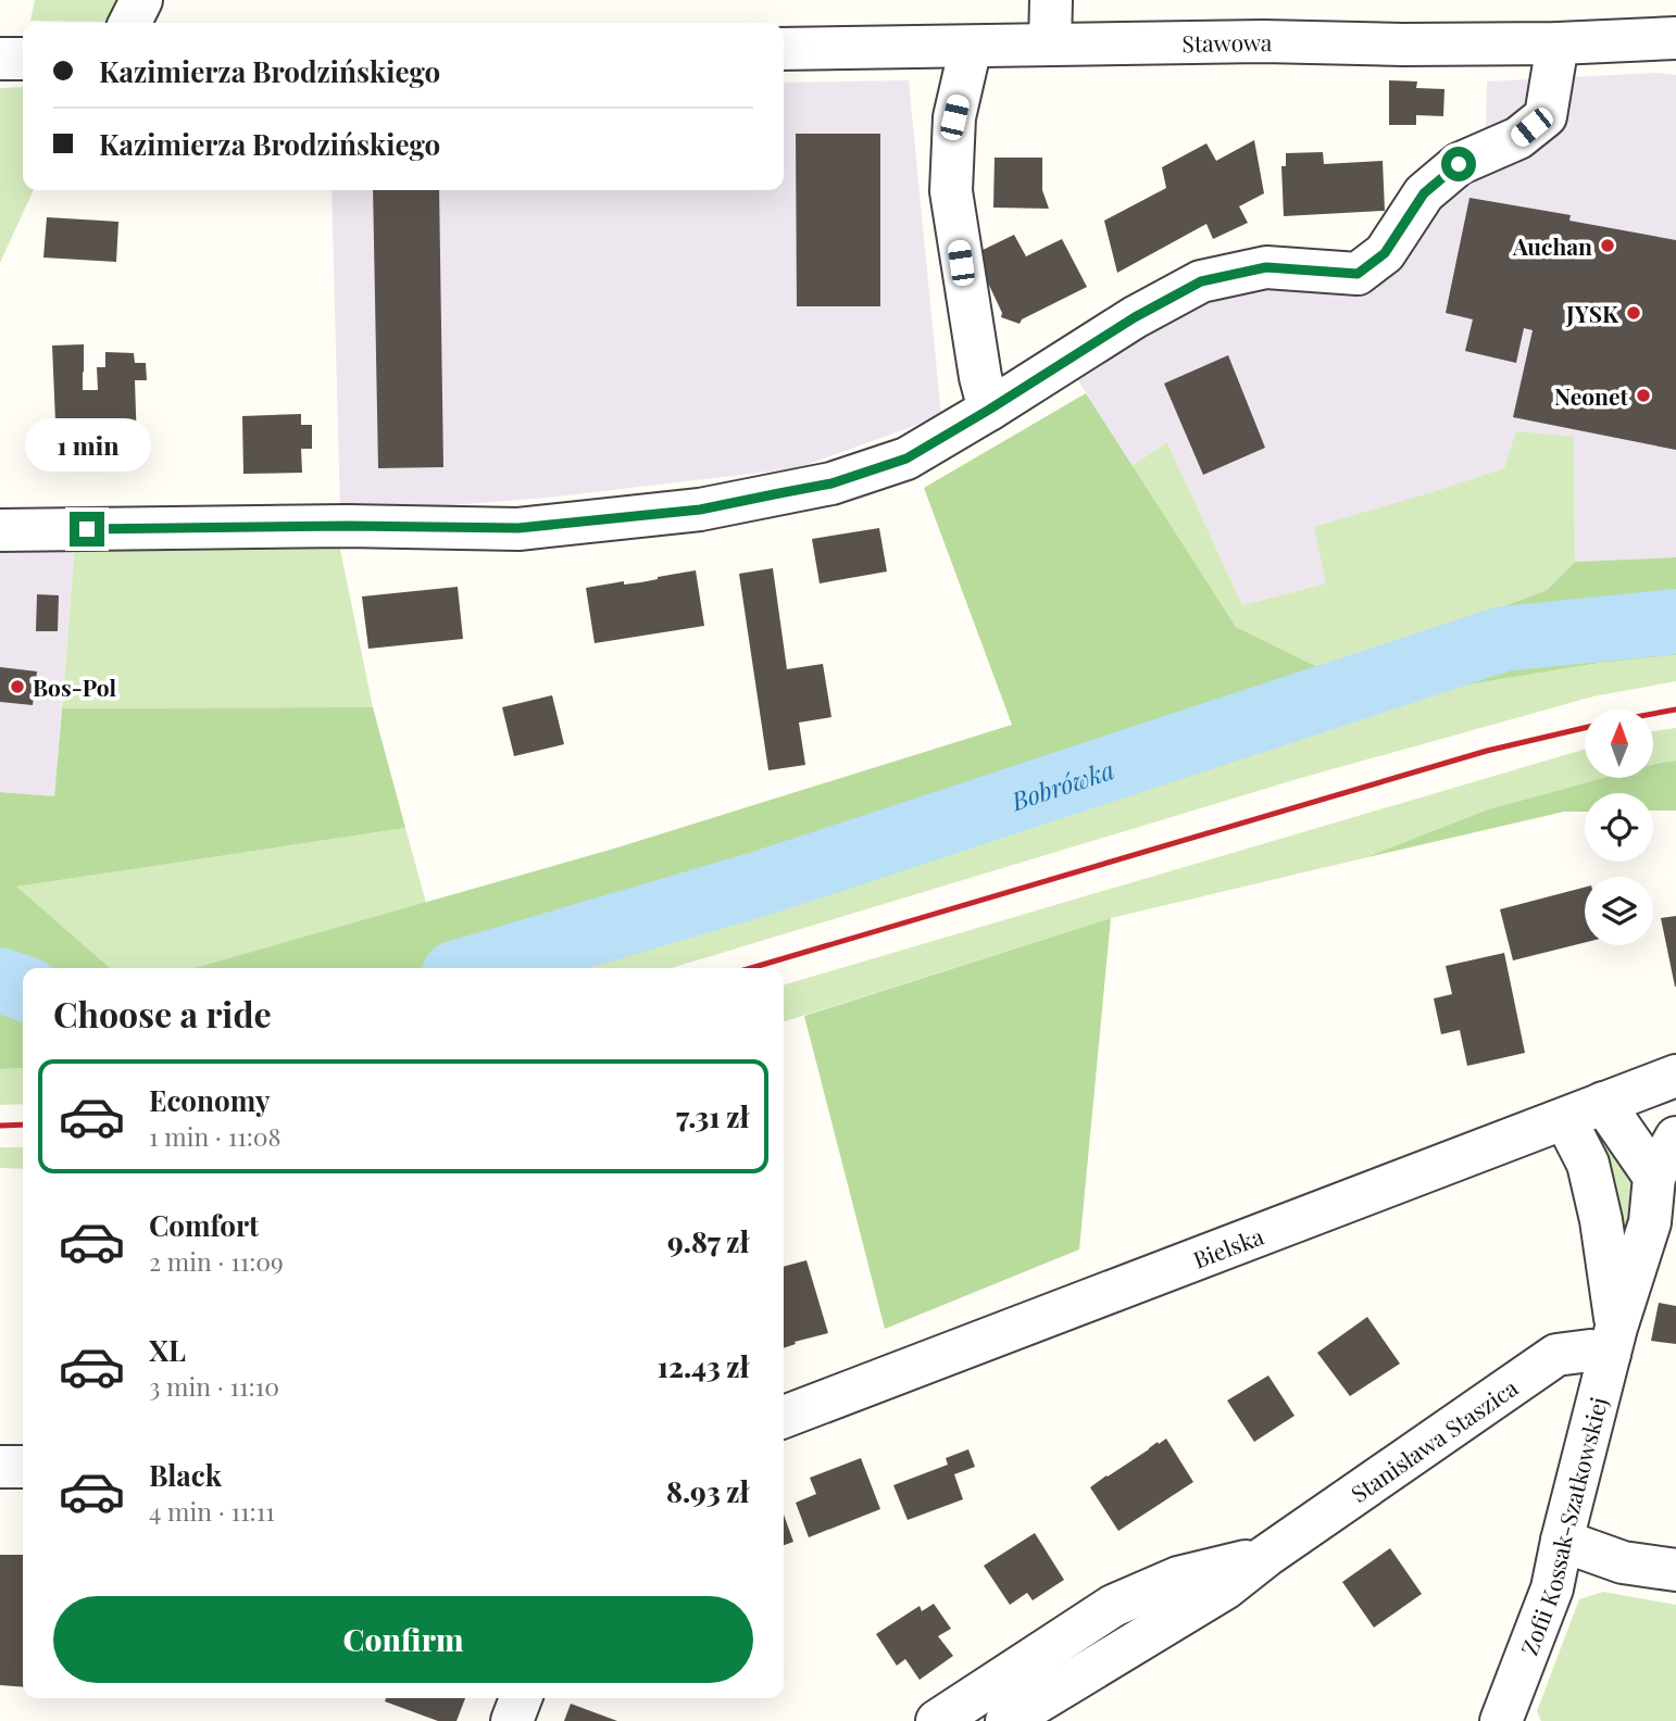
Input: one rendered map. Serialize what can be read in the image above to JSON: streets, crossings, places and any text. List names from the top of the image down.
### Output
{
  "streets": {
    "street": [
      "Stawowa",
      "Bielska",
      "Stanisława Staszica",
      "Zofii Kossak-Szatkowskiej"
    ]
  },
  "crossings": [
    ["Stanisława Staszica", "Zofii Kossak-Szatkowskiej"]
  ],
  "water": ["Bobrówka"],
  "places": [
    "Auchan",
    "JYSK",
    "Neonet",
    "Bos-Pol"
  ],
  "north": "top",
  "page": {
    "banner": ["Kazimierza Brodzińskiego", "Kazimierza Brodzińskiego"],
    "bubble": "1 min",
    "heading": "Choose a ride",
    "list": [
      {
        "name": "Economy",
        "note": "1 min · 11:08",
        "value": "7.31 zł"
      },
      {
        "name": "Comfort",
        "note": "2 min · 11:09",
        "value": "9.87 zł"
      },
      {
        "name": "XL",
        "note": "3 min · 11:10",
        "value": "12.43 zł"
      },
      {
        "name": "Black",
        "note": "4 min · 11:11",
        "value": "8.93 zł"
      }
    ],
    "buttons": "Confirm"
  }
}
